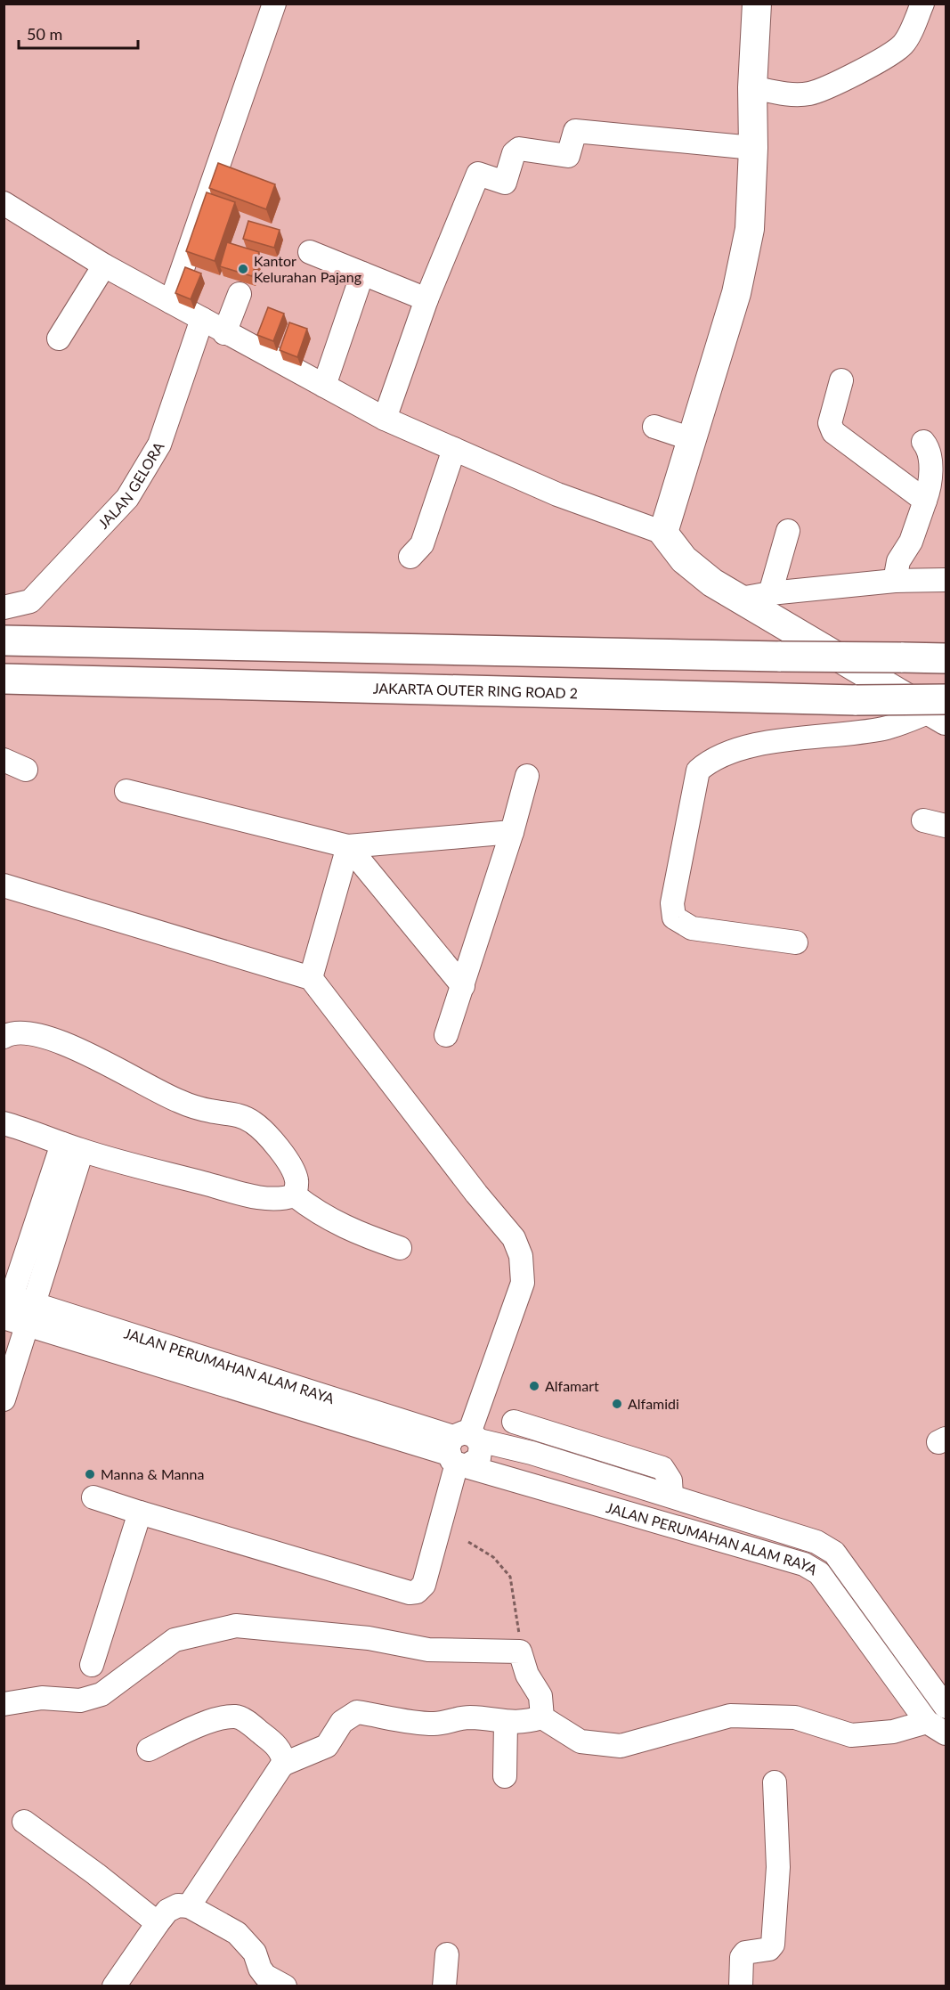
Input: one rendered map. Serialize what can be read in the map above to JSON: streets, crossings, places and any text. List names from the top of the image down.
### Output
{
  "streets": {
    "highway": ["JAKARTA OUTER RING ROAD 2"],
    "street": ["JALAN GELORA", "JALAN PERUMAHAN ALAM RAYA"]
  },
  "places": [
    "Kantor Kelurahan Pajang",
    "Alfamart",
    "Alfamidi",
    "Manna & Manna"
  ],
  "scale_bar": "50 m"
}
